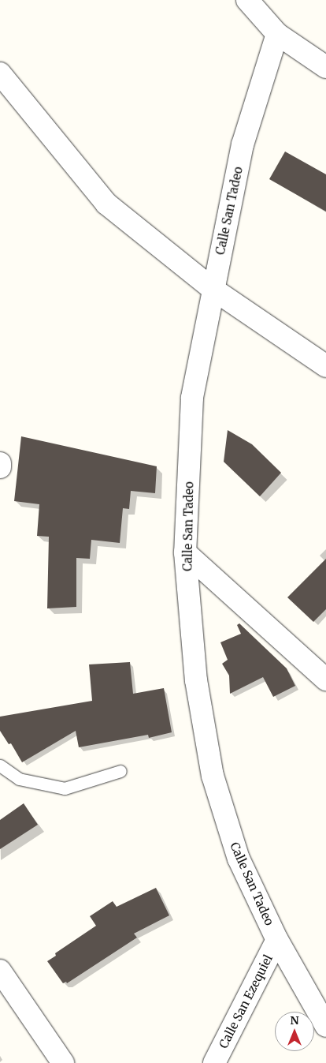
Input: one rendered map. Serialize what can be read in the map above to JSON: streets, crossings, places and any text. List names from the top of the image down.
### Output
{
  "streets": {
    "street": ["Calle San Tadeo", "Calle San Ezequiel"]
  },
  "crossings": [
    ["Calle San Tadeo", "Calle San Ezequiel"]
  ],
  "north": "top"
}
